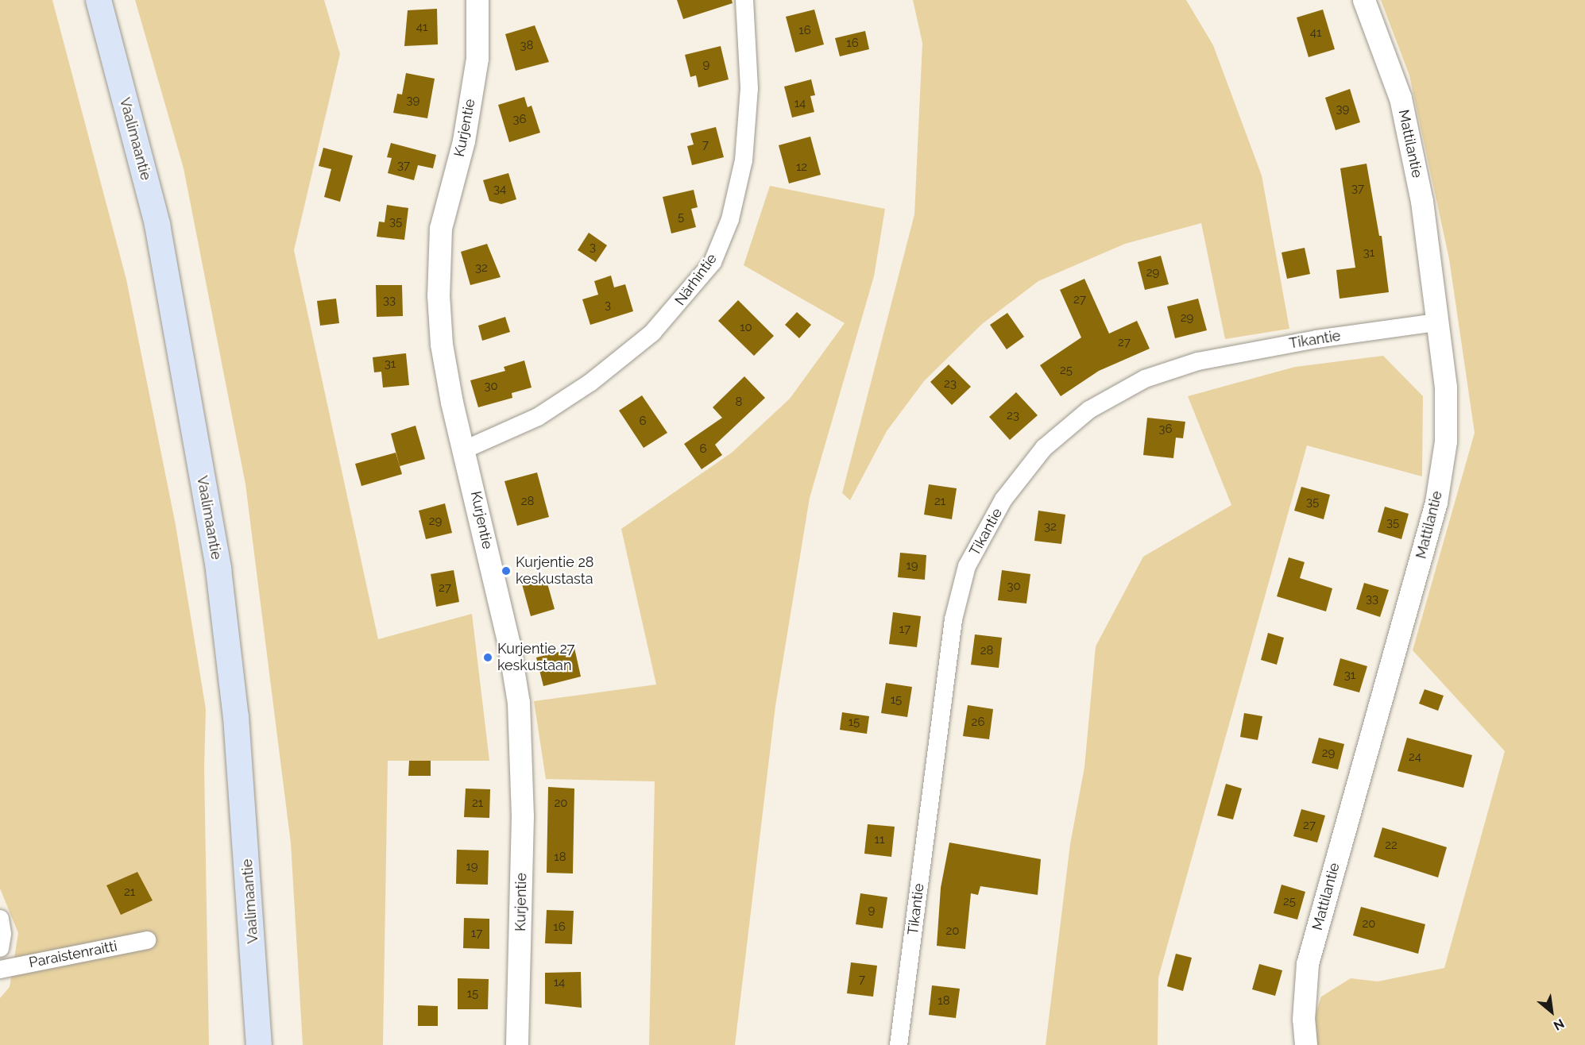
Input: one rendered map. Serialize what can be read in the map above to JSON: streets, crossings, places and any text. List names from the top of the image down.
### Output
{
  "streets": {
    "main road": ["Vaalimaantie"],
    "street": [
      "Kurjentie",
      "Mattilantie",
      "Närhintie",
      "Tikantie",
      "Paraistenraitti"
    ]
  },
  "crossings": [
    ["Kurjentie", "Närhintie"],
    ["Mattilantie", "Tikantie"]
  ],
  "places": ["Kurjentie 28 keskustasta", "Kurjentie 27 keskustaan"],
  "house_numbers": [
    "41",
    "16",
    "41",
    "16",
    "38",
    "9",
    "39",
    "14",
    "39",
    "36",
    "7",
    "37",
    "12",
    "37",
    "34",
    "5",
    "35",
    "3",
    "31",
    "32",
    "29",
    "27",
    "33",
    "3",
    "29",
    "10",
    "27",
    "31",
    "25",
    "23",
    "30",
    "8",
    "23",
    "6",
    "36",
    "6",
    "28",
    "21",
    "35",
    "29",
    "35",
    "32",
    "19",
    "30",
    "27",
    "33",
    "17",
    "28",
    "31",
    "15",
    "15",
    "26",
    "29",
    "24",
    "21",
    "20",
    "27",
    "11",
    "22",
    "18",
    "19",
    "21",
    "25",
    "9",
    "20",
    "16",
    "20",
    "17",
    "7",
    "14",
    "15",
    "18"
  ],
  "north": "bottom right"
}
